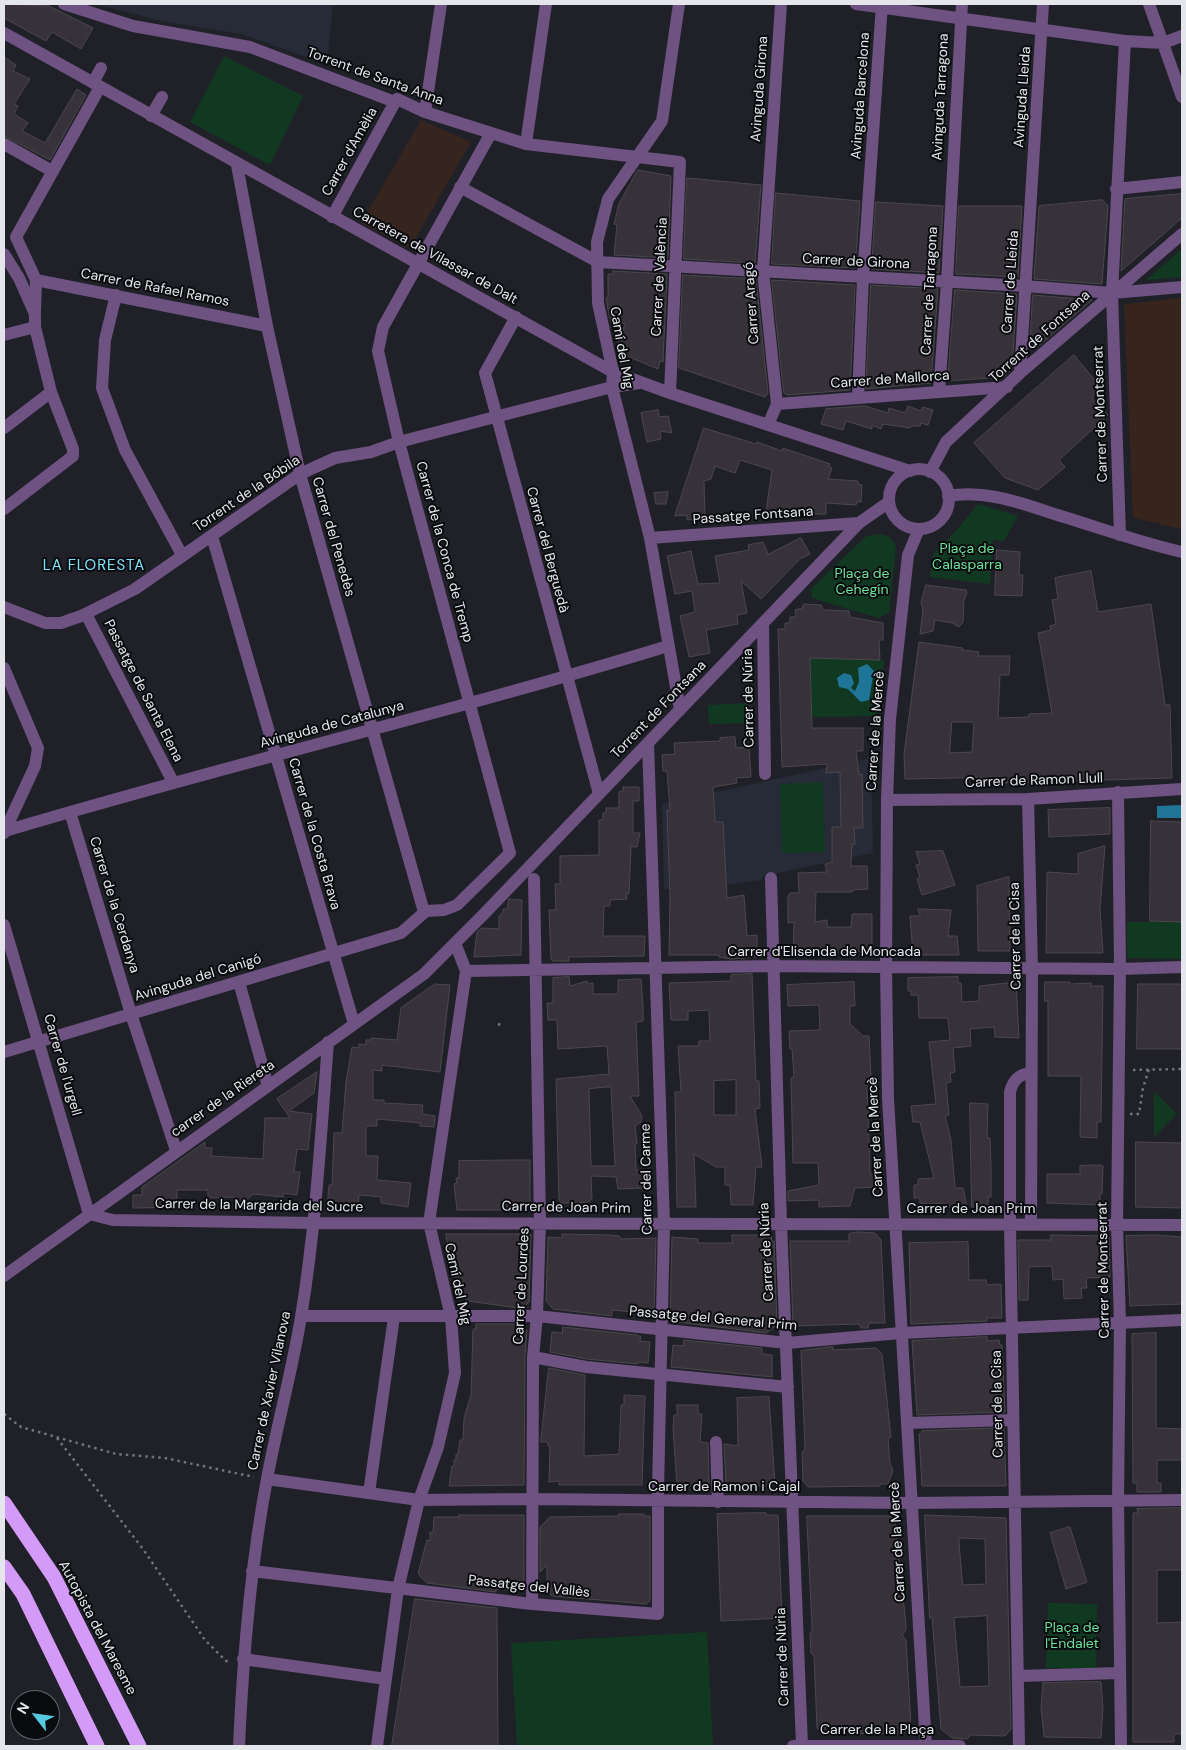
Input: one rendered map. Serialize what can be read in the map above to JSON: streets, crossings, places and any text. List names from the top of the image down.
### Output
{
  "streets": {
    "highway": ["Autopista del Maresme"],
    "street": [
      "Torrent de Santa Anna",
      "Avinguda Girona",
      "Avinguda Barcelona",
      "Avinguda Tarragona",
      "Avinguda Lleida",
      "Carrer d'Amèlia",
      "Carretera de Vilassar de Dalt",
      "Carrer de Girona",
      "Carrer de València",
      "Carrer de Lleida",
      "Carrer de Rafael Ramos",
      "Carrer de Tarragona",
      "Carrer Aragó",
      "Torrent de Fontsana",
      "Camí del Mig",
      "Carrer de Mallorca",
      "Carrer de Montserrat",
      "Torrent de la Bóbila",
      "Passatge Fontsana",
      "Carrer del Penedès",
      "Carrer del Berguedà",
      "Carrer de la Conca de Tremp",
      "Passatge de Santa Elena",
      "Carrer de Núria",
      "Avinguda de Catalunya",
      "Carrer de la Mercè",
      "Carrer de Ramon Llull",
      "Carrer de la Costa Brava",
      "Carrer de la Cerdanya",
      "Carrer de la Cisa",
      "Carrer d'Elisenda de Moncada",
      "Avinguda del Canigó",
      "Carrer de l'urgell",
      "carrer de la Riereta",
      "Carrer del Carme",
      "Carrer de la Margarida del Sucre",
      "Carrer de Joan Prim",
      "Carrer de Lourdes",
      "Passatge del General Prim",
      "Carrer de Xavier Vilanova",
      "Carrer de Ramon i Cajal",
      "Passatge del Vallès",
      "Carrer de la Plaça"
    ]
  },
  "crossings": [
    ["Torrent de Santa Anna", "Carrer d'Amèlia"],
    ["Torrent de Santa Anna", "Carrer de València"],
    ["Torrent de Santa Anna", "Camí del Mig"],
    ["Torrent de Santa Anna", "Carrer de la Conca de Tremp"],
    ["Avinguda Girona", "Carrer Aragó"],
    ["Avinguda Barcelona", "Carrer de Girona"],
    ["Avinguda Barcelona", "Carrer de Mallorca"],
    ["Avinguda Tarragona", "Carrer de Tarragona"],
    ["Avinguda Lleida", "Carrer de Lleida"],
    ["Carrer d'Amèlia", "Carretera de Vilassar de Dalt"],
    ["Carretera de Vilassar de Dalt", "Carrer de València"],
    ["Carretera de Vilassar de Dalt", "Carrer Aragó"],
    ["Carretera de Vilassar de Dalt", "Torrent de Fontsana"],
    ["Carretera de Vilassar de Dalt", "Camí del Mig"],
    ["Carretera de Vilassar de Dalt", "Torrent de la Bóbila"],
    ["Carretera de Vilassar de Dalt", "Carrer del Penedès"],
    ["Carretera de Vilassar de Dalt", "Carrer del Berguedà"],
    ["Carretera de Vilassar de Dalt", "Carrer de la Conca de Tremp"],
    ["Carretera de Vilassar de Dalt", "Carrer de la Mercè"],
    ["Carrer de Girona", "Carrer de València"],
    ["Carrer de Girona", "Carrer de Lleida"],
    ["Carrer de Girona", "Carrer de Tarragona"],
    ["Carrer de Girona", "Carrer Aragó"],
    ["Carrer de Girona", "Torrent de Fontsana"],
    ["Carrer de Girona", "Camí del Mig"],
    ["Carrer de Girona", "Carrer de Montserrat"],
    ["Carrer de Lleida", "Torrent de Fontsana"],
    ["Carrer de Rafael Ramos", "Carrer del Penedès"],
    ["Carrer de Tarragona", "Carrer de Mallorca"],
    ["Carrer Aragó", "Carrer de Mallorca"],
    ["Torrent de Fontsana", "Camí del Mig"],
    ["Torrent de Fontsana", "Carrer de Mallorca"],
    ["Torrent de Fontsana", "Carrer de Montserrat"],
    ["Torrent de Fontsana", "Passatge Fontsana"],
    ["Torrent de Fontsana", "Carrer del Berguedà"],
    ["Torrent de Fontsana", "Carrer de Núria"],
    ["Torrent de Fontsana", "Carrer de la Mercè"],
    ["Torrent de Fontsana", "carrer de la Riereta"],
    ["Torrent de Fontsana", "Carrer del Carme"],
    ["Camí del Mig", "Torrent de la Bóbila"],
    ["Camí del Mig", "Passatge Fontsana"],
    ["Camí del Mig", "Avinguda de Catalunya"],
    ["Camí del Mig", "Carrer d'Elisenda de Moncada"],
    ["Camí del Mig", "carrer de la Riereta"],
    ["Camí del Mig", "Carrer de la Margarida del Sucre"],
    ["Camí del Mig", "Carrer de Joan Prim"],
    ["Camí del Mig", "Passatge del General Prim"],
    ["Camí del Mig", "Carrer de Ramon i Cajal"],
    ["Camí del Mig", "Passatge del Vallès"],
    ["Carrer de Montserrat", "Carrer de Ramon Llull"],
    ["Carrer de Montserrat", "Carrer d'Elisenda de Moncada"],
    ["Carrer de Montserrat", "Carrer de Joan Prim"],
    ["Carrer de Montserrat", "Passatge del General Prim"],
    ["Carrer de Montserrat", "Carrer de Ramon i Cajal"],
    ["Torrent de la Bóbila", "Carrer del Penedès"],
    ["Torrent de la Bóbila", "Carrer del Berguedà"],
    ["Torrent de la Bóbila", "Carrer de la Conca de Tremp"],
    ["Torrent de la Bóbila", "Passatge de Santa Elena"],
    ["Torrent de la Bóbila", "Carrer de la Costa Brava"],
    ["Carrer del Penedès", "Carrer de la Conca de Tremp"],
    ["Carrer del Penedès", "Avinguda de Catalunya"],
    ["Carrer del Penedès", "Avinguda del Canigó"],
    ["Carrer del Berguedà", "Avinguda de Catalunya"],
    ["Carrer de la Conca de Tremp", "Avinguda de Catalunya"],
    ["Carrer de la Conca de Tremp", "Avinguda del Canigó"],
    ["Passatge de Santa Elena", "Avinguda de Catalunya"],
    ["Carrer de Núria", "Carrer d'Elisenda de Moncada"],
    ["Carrer de Núria", "Carrer de Joan Prim"],
    ["Carrer de Núria", "Passatge del General Prim"],
    ["Carrer de Núria", "Carrer de Ramon i Cajal"],
    ["Carrer de Núria", "Carrer de la Plaça"],
    ["Avinguda de Catalunya", "Carrer de la Costa Brava"],
    ["Avinguda de Catalunya", "Carrer de la Cerdanya"],
    ["Carrer de la Mercè", "Carrer de Ramon Llull"],
    ["Carrer de la Mercè", "Carrer d'Elisenda de Moncada"],
    ["Carrer de la Mercè", "Carrer de Joan Prim"],
    ["Carrer de la Mercè", "Passatge del General Prim"],
    ["Carrer de la Mercè", "Carrer de Ramon i Cajal"],
    ["Carrer de la Mercè", "Carrer de la Plaça"],
    ["Carrer de Ramon Llull", "Carrer de la Cisa"],
    ["Carrer de la Costa Brava", "Avinguda del Canigó"],
    ["Carrer de la Costa Brava", "carrer de la Riereta"],
    ["Carrer de la Cerdanya", "Avinguda del Canigó"],
    ["Carrer de la Cerdanya", "carrer de la Riereta"],
    ["Carrer de la Cisa", "Carrer d'Elisenda de Moncada"],
    ["Carrer de la Cisa", "Carrer de Joan Prim"],
    ["Carrer de la Cisa", "Passatge del General Prim"],
    ["Carrer de la Cisa", "Carrer de Ramon i Cajal"],
    ["Carrer d'Elisenda de Moncada", "Carrer del Carme"],
    ["Carrer d'Elisenda de Moncada", "Carrer de Lourdes"],
    ["Avinguda del Canigó", "Carrer de l'urgell"],
    ["Carrer de l'urgell", "carrer de la Riereta"],
    ["Carrer de l'urgell", "Carrer de la Margarida del Sucre"],
    ["carrer de la Riereta", "Carrer de la Margarida del Sucre"],
    ["carrer de la Riereta", "Carrer de Xavier Vilanova"],
    ["Carrer del Carme", "Carrer de Joan Prim"],
    ["Carrer del Carme", "Passatge del General Prim"],
    ["Carrer del Carme", "Carrer de Ramon i Cajal"],
    ["Carrer del Carme", "Passatge del Vallès"],
    ["Carrer de la Margarida del Sucre", "Carrer de Joan Prim"],
    ["Carrer de la Margarida del Sucre", "Carrer de Xavier Vilanova"],
    ["Carrer de Joan Prim", "Carrer de Lourdes"],
    ["Carrer de Lourdes", "Passatge del General Prim"],
    ["Carrer de Lourdes", "Carrer de Ramon i Cajal"],
    ["Carrer de Lourdes", "Passatge del Vallès"],
    ["Passatge del General Prim", "Carrer de Xavier Vilanova"],
    ["Carrer de Xavier Vilanova", "Carrer de Ramon i Cajal"],
    ["Carrer de Xavier Vilanova", "Passatge del Vallès"]
  ],
  "districts": ["LA FLORESTA"],
  "parks": ["Plaça de Calasparra", "Plaça de Cehegín", "Plaça de l'Endalet"],
  "north": "top left"
}
